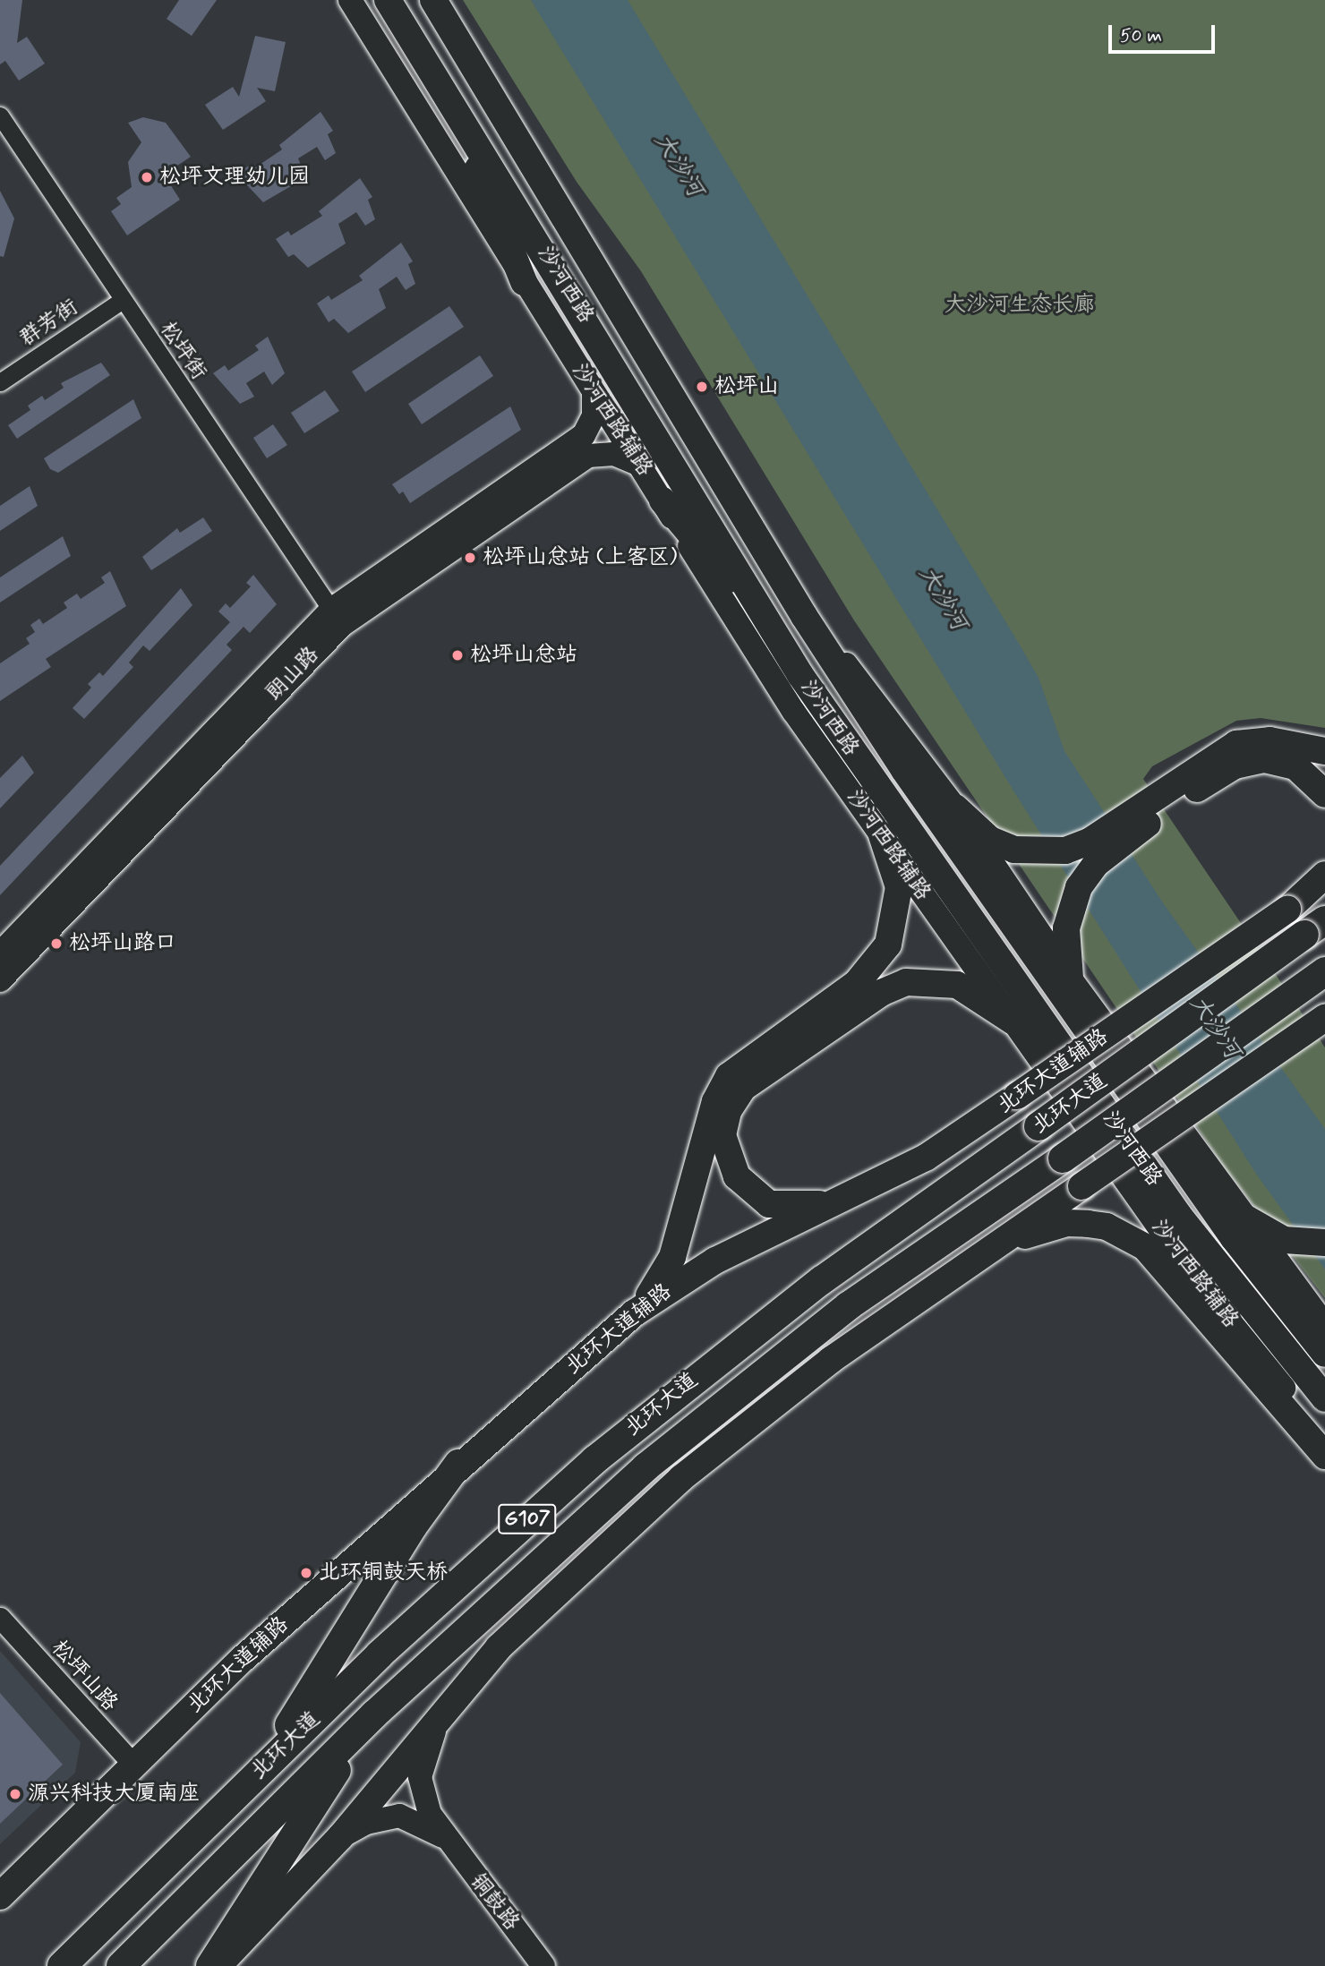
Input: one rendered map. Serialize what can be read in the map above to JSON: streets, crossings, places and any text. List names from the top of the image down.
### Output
{
  "streets": {
    "highway": ["北环大道", "G107"],
    "main road": [
      "沙河西路",
      "沙河西路辅路",
      "朗山路",
      "北环大道辅路",
      "铜鼓路"
    ],
    "street": ["群芳街", "松坪街", "松坪山路"]
  },
  "crossings": [
    ["群芳街", "松坪街"],
    ["松坪街", "朗山路"],
    ["沙河西路辅路", "朗山路"],
    ["北环大道辅路", "松坪山路"]
  ],
  "water": ["大沙河"],
  "parks": ["大沙河生态长廊"],
  "places": [
    "松坪文理幼儿园",
    "松坪山",
    "松坪山总站 (上客区)",
    "松坪山总站",
    "松坪山路口",
    "北环铜鼓天桥",
    "源兴科技大厦南座"
  ],
  "scale_bar": "50 m"
}
